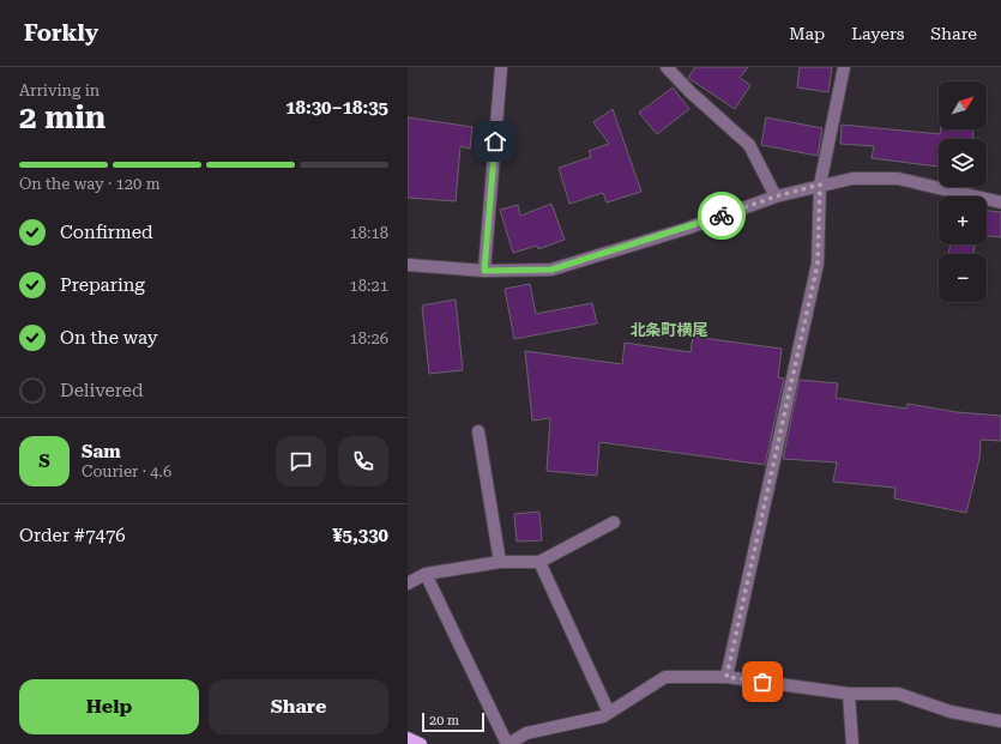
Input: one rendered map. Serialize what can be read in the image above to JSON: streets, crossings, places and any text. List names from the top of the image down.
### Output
{
  "districts": ["北条町横尾"],
  "scale_bar": "20 m",
  "north": "top right",
  "page": {
    "header": "Forkly",
    "nav": ["Map", "Layers", "Share"],
    "heading": ["2 min", "Arriving in", "18:30–18:35"],
    "panel": [
      "Sam",
      "Courier · 4.6",
      "Order #7476",
      "¥5,330"
    ],
    "map_buttons": ["+", "−"],
    "bar": "On the way · 120 m",
    "list": [
      ["Confirmed", "18:18"],
      ["Preparing", "18:21"],
      ["On the way", "18:26"],
      "Delivered"
    ],
    "round": "S",
    "buttons": ["Help", "Share"],
    "scale": "20 m"
  }
}
